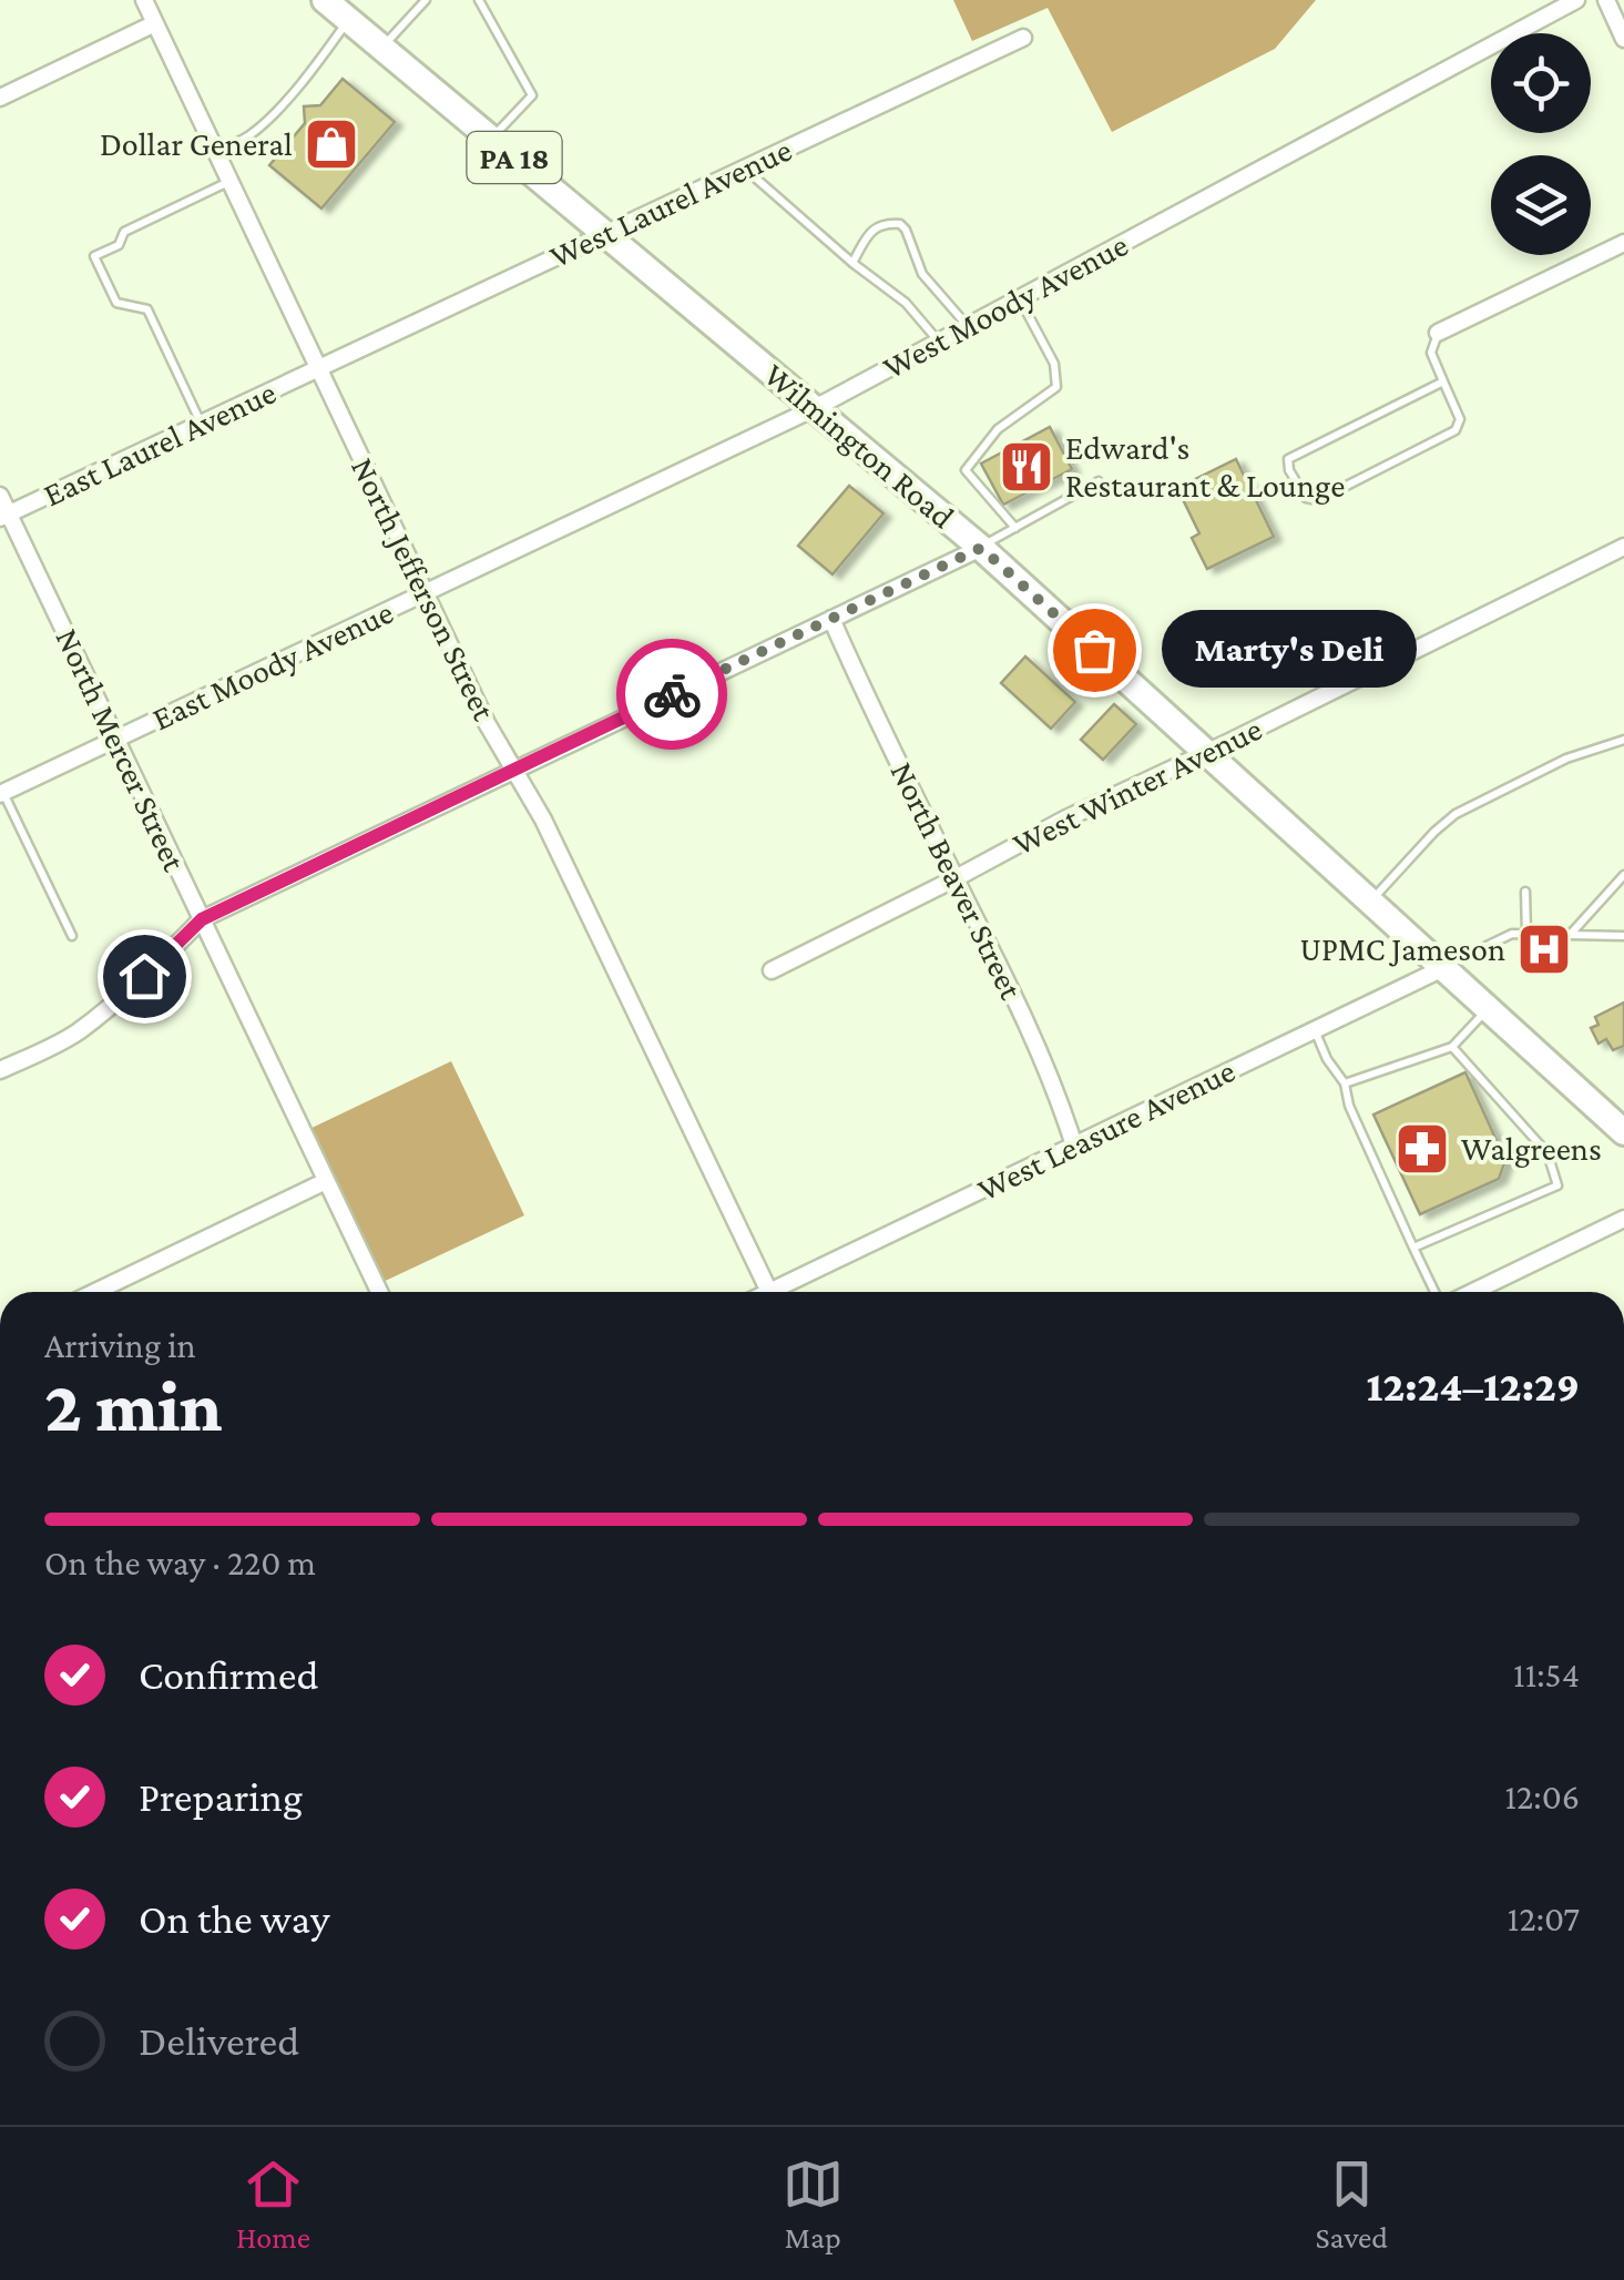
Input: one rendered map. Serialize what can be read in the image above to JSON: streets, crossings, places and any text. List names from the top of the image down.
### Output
{
  "streets": {
    "main road": ["PA 18", "Wilmington Road"],
    "street": [
      "West Laurel Avenue",
      "West Moody Avenue",
      "East Laurel Avenue",
      "North Jefferson Street",
      "East Moody Avenue",
      "North Mercer Street",
      "West Winter Avenue",
      "North Beaver Street",
      "West Leasure Avenue"
    ]
  },
  "crossings": [
    ["West Laurel Avenue", "East Laurel Avenue"],
    ["West Laurel Avenue", "Wilmington Road"],
    ["West Laurel Avenue", "North Jefferson Street"],
    ["West Moody Avenue", "Wilmington Road"],
    ["West Moody Avenue", "North Jefferson Street"],
    ["West Moody Avenue", "East Moody Avenue"],
    ["East Laurel Avenue", "North Jefferson Street"],
    ["East Laurel Avenue", "North Mercer Street"],
    ["Wilmington Road", "West Winter Avenue"],
    ["Wilmington Road", "West Leasure Avenue"],
    ["North Jefferson Street", "East Moody Avenue"],
    ["North Jefferson Street", "West Leasure Avenue"],
    ["East Moody Avenue", "North Mercer Street"],
    ["West Winter Avenue", "North Beaver Street"],
    ["North Beaver Street", "West Leasure Avenue"]
  ],
  "places": {
    "shop": ["Dollar General"],
    "restaurant": ["Edward's Restaurant & Lounge"],
    "other": ["Marty's Deli"],
    "hospital": ["UPMC Jameson"],
    "pharmacy": ["Walgreens"]
  },
  "page": {
    "bubble": "Marty's Deli",
    "heading": ["2 min", "Arriving in", "12:24–12:29"],
    "bar": "On the way · 220 m",
    "list": [
      ["Confirmed", "11:54"],
      ["Preparing", "12:06"],
      ["On the way", "12:07"],
      "Delivered"
    ],
    "tabs": ["Home", "Map", "Saved"]
  }
}
